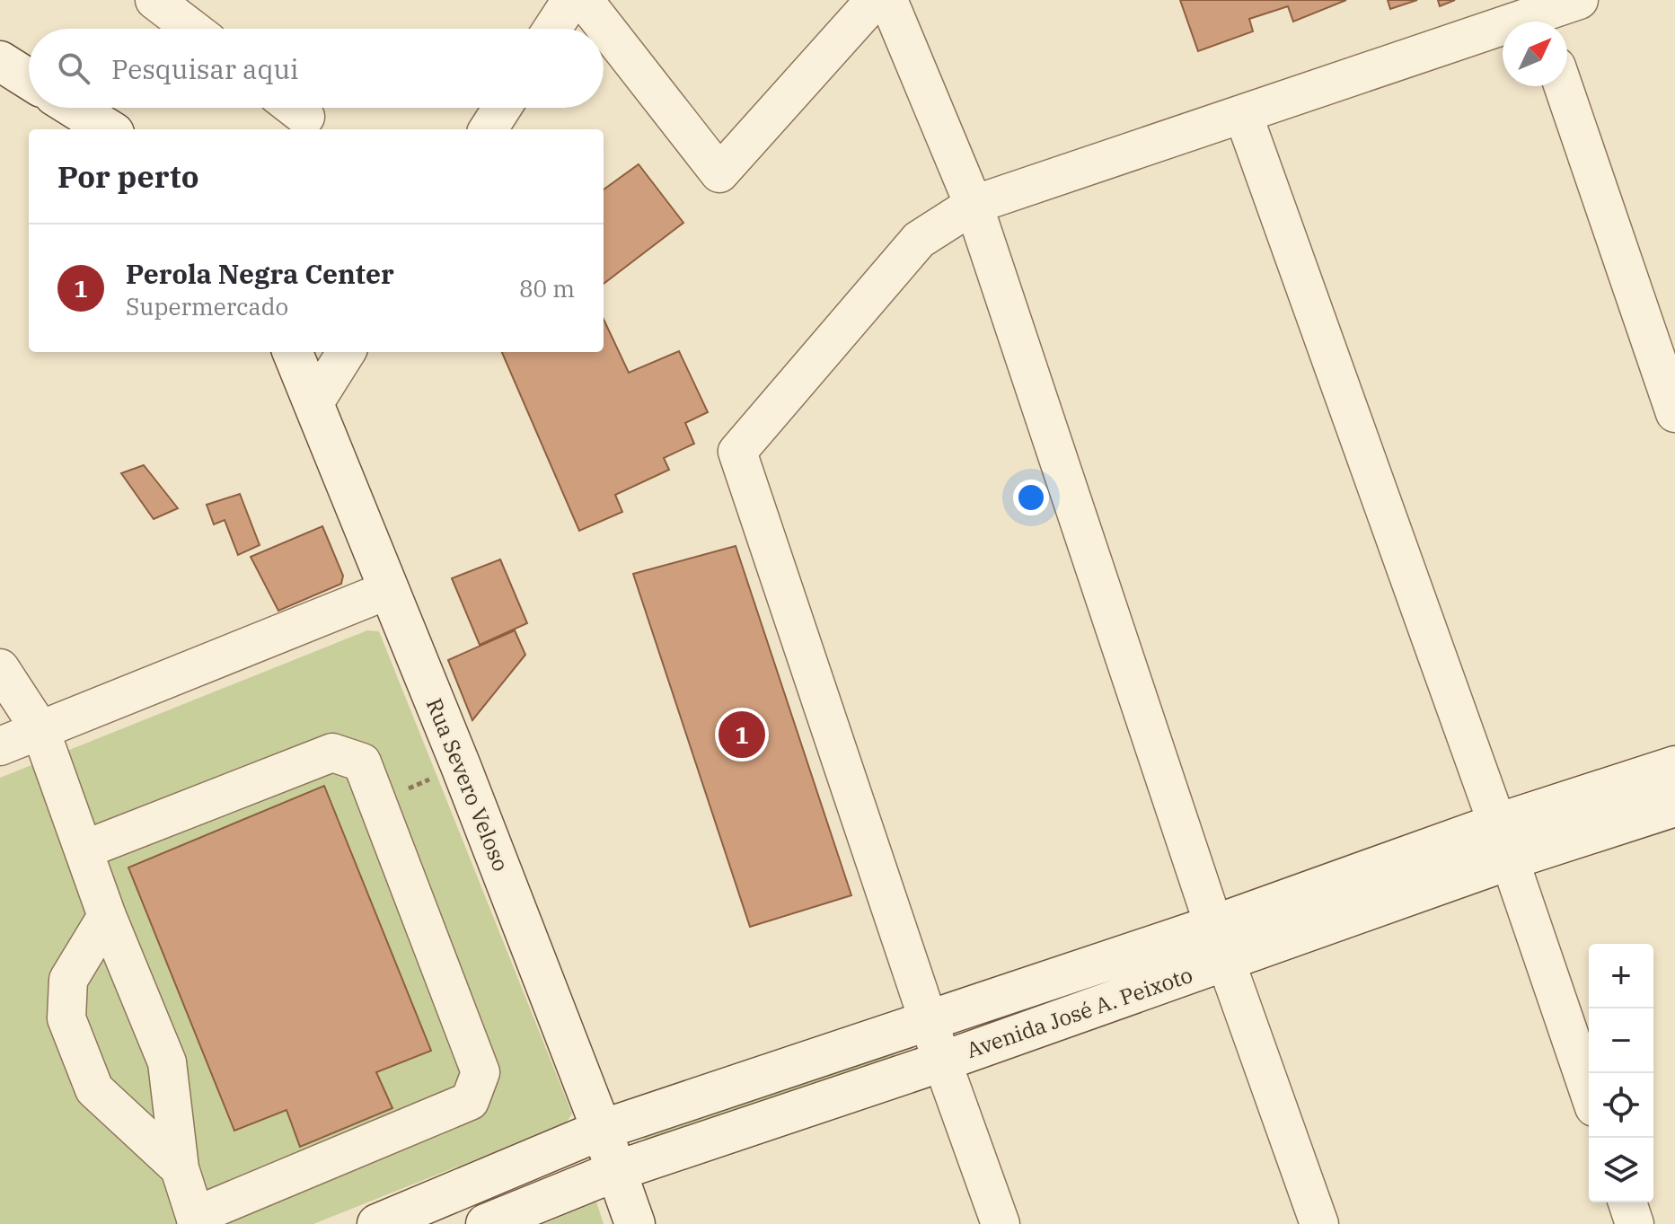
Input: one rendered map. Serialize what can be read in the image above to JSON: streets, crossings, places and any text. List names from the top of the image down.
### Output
{
  "streets": {
    "street": ["Rua Severo Veloso", "Avenida José A. Peixoto"]
  },
  "crossings": [
    ["Rua Severo Veloso", "Avenida José A. Peixoto"]
  ],
  "north": "top right",
  "page": {
    "search": "Pesquisar aqui",
    "heading": "Por perto",
    "list": [
      {
        "mark": "1",
        "name": "Perola Negra Center",
        "note": "Supermercado",
        "value": "80 m"
      }
    ],
    "pins": "1",
    "map_buttons": ["+", "−"]
  }
}
